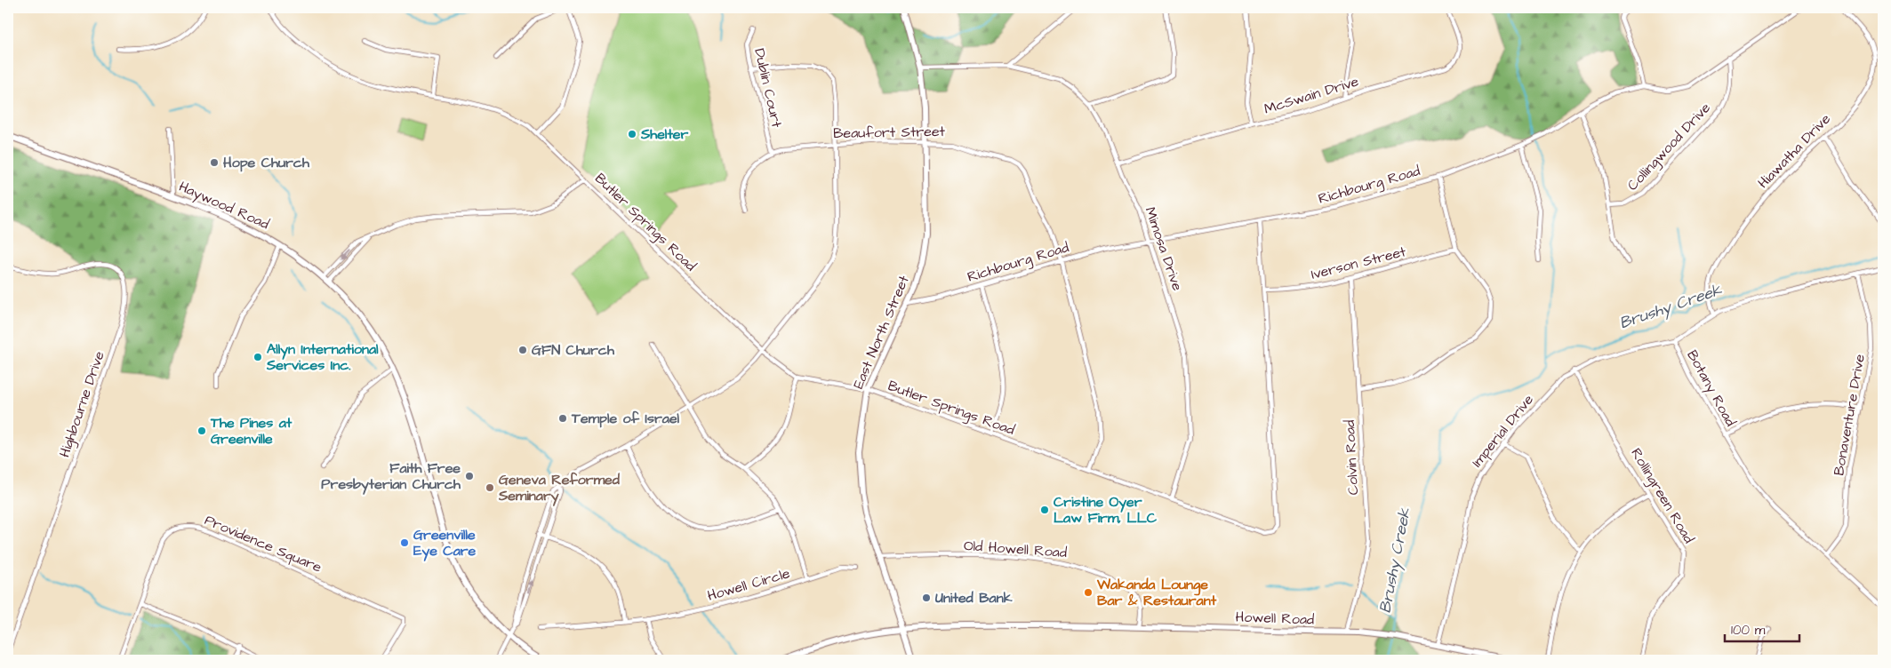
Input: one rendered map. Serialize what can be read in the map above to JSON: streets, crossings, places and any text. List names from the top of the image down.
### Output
{
  "streets": {
    "main road": ["Haywood Road", "East North Street", "Howell Road"],
    "street": [
      "Dublin Court",
      "McSwain Drive",
      "Beaufort Street",
      "Collingwood Drive",
      "Hiawatha Drive",
      "Richbourg Road",
      "Butler Springs Road",
      "Mimosa Drive",
      "Iverson Street",
      "Botany Road",
      "Highbourne Drive",
      "Bonaventure Drive",
      "Imperial Drive",
      "Colvin Road",
      "Rollingreen Road",
      "Providence Square",
      "Old Howell Road",
      "Howell Circle"
    ]
  },
  "crossings": [
    ["Dublin Court", "Beaufort Street"],
    ["McSwain Drive", "Mimosa Drive"],
    ["Beaufort Street", "Richbourg Road"],
    ["Beaufort Street", "Butler Springs Road"],
    ["Beaufort Street", "East North Street"],
    ["Collingwood Drive", "Richbourg Road"],
    ["Hiawatha Drive", "Botany Road"],
    ["Richbourg Road", "Butler Springs Road"],
    ["Richbourg Road", "Mimosa Drive"],
    ["Richbourg Road", "East North Street"],
    ["Butler Springs Road", "Mimosa Drive"],
    ["Butler Springs Road", "Iverson Street"],
    ["Butler Springs Road", "East North Street"],
    ["Mimosa Drive", "East North Street"],
    ["Iverson Street", "Colvin Road"],
    ["East North Street", "Old Howell Road"],
    ["East North Street", "Howell Road"],
    ["Botany Road", "Bonaventure Drive"],
    ["Botany Road", "Imperial Drive"],
    ["Imperial Drive", "Rollingreen Road"],
    ["Imperial Drive", "Howell Road"],
    ["Colvin Road", "Howell Road"],
    ["Old Howell Road", "Howell Road"]
  ],
  "water": ["Brushy Creek"],
  "places": [
    "Shelter",
    "Hope Church",
    "GFN Church",
    "Allyn International Services Inc.",
    "Temple of Israel",
    "The Pines at Greenville",
    "Faith Free Presbyterian Church",
    "Geneva Reformed Seminary",
    "Cristine Oyer Law Firm, LLC",
    "Greenville Eye Care",
    "Wakanda Lounge Bar & Restaurant",
    "United Bank"
  ],
  "scale_bar": "100 m"
}
